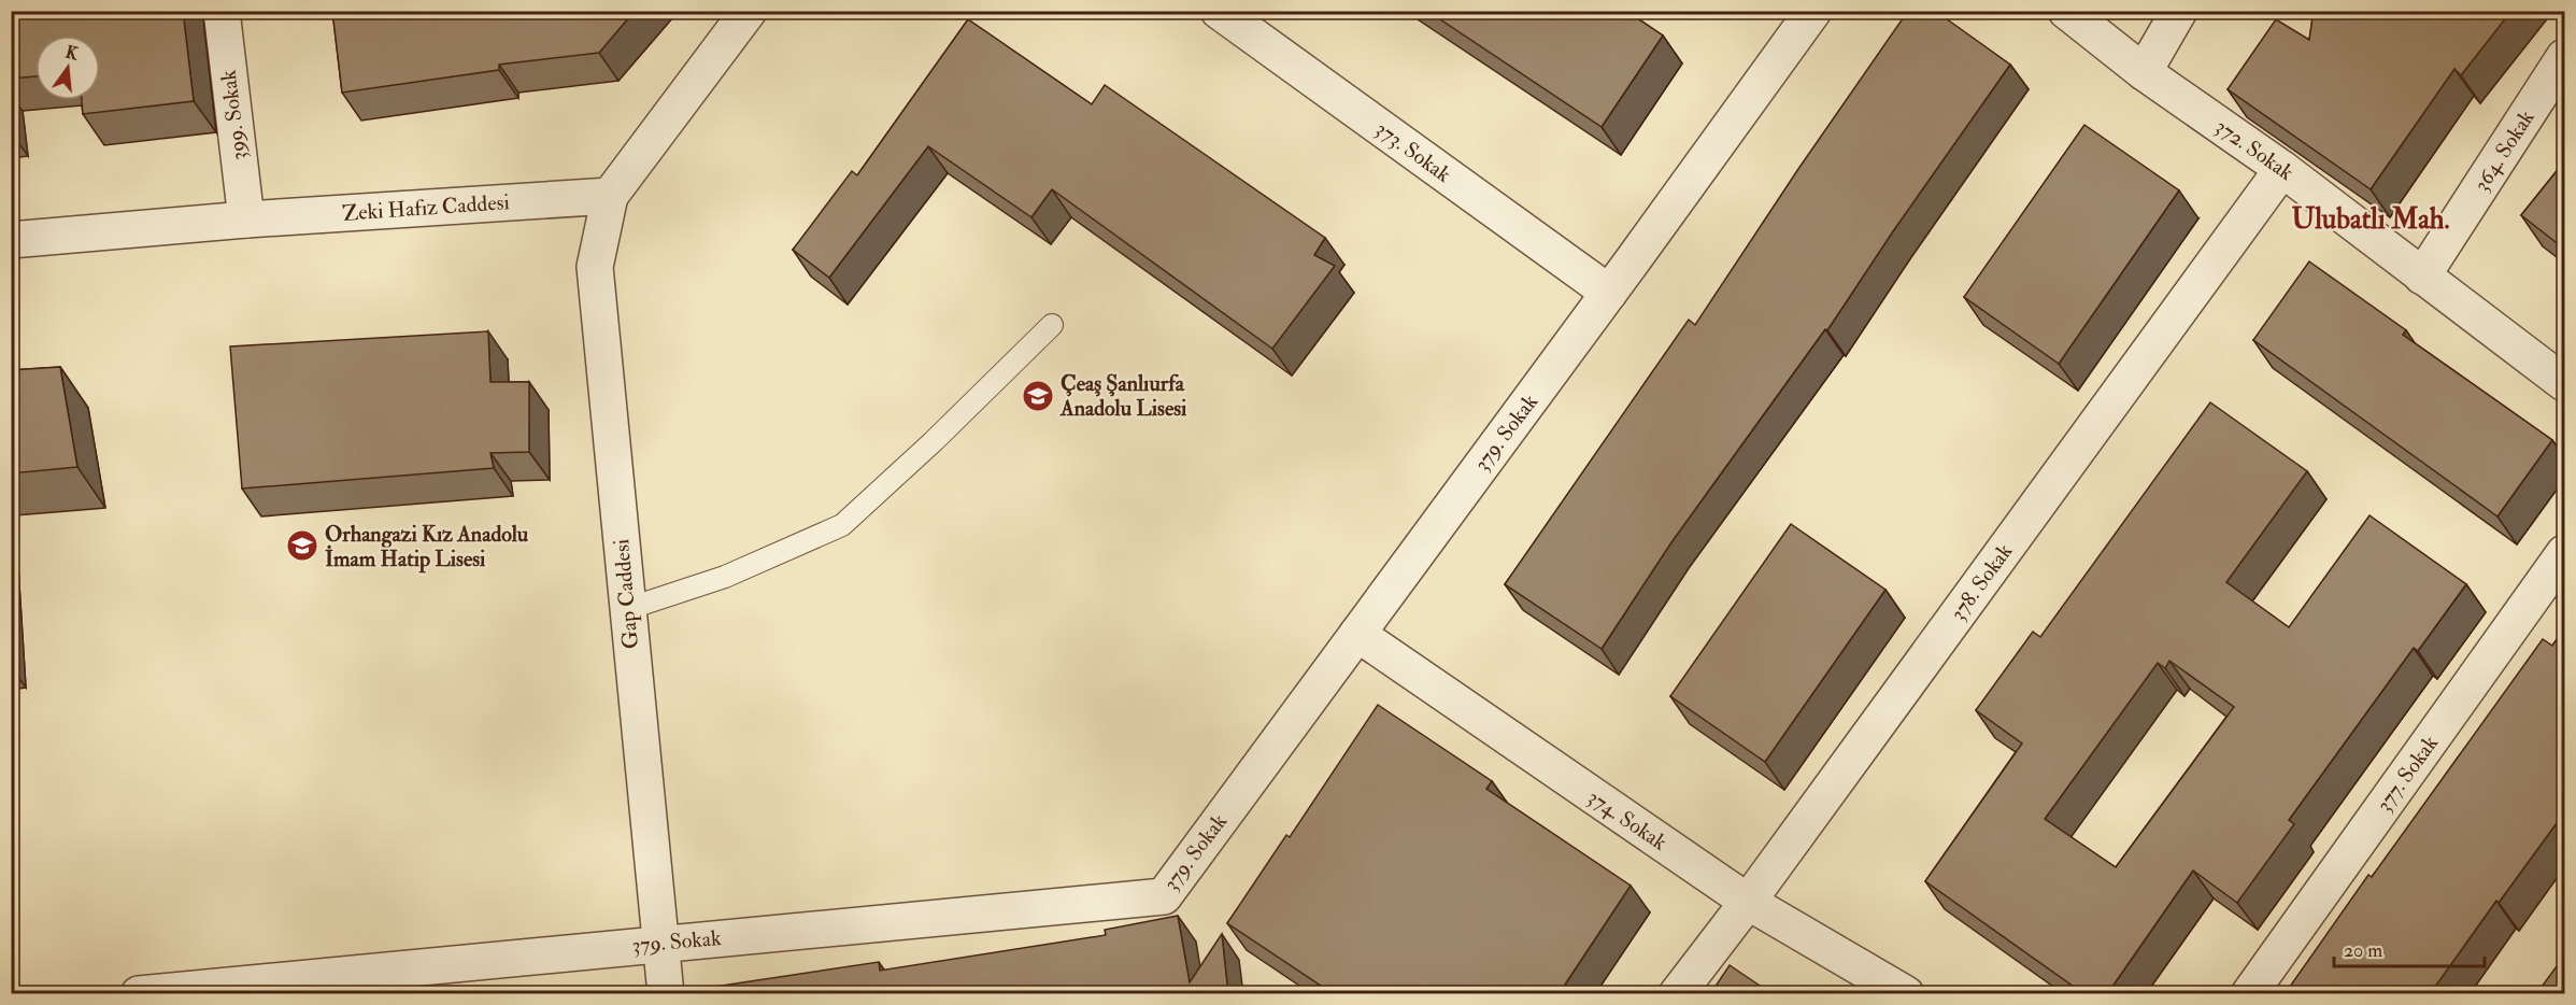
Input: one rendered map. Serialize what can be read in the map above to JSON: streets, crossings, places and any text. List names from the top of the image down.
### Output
{
  "streets": {
    "street": [
      "399. Sokak",
      "372. Sokak",
      "364. Sokak",
      "373. Sokak",
      "Zeki Hafız Caddesi",
      "379. Sokak",
      "378. Sokak",
      "Gap Caddesi",
      "377. Sokak",
      "374. Sokak"
    ]
  },
  "crossings": [
    ["399. Sokak", "Zeki Hafız Caddesi"],
    ["372. Sokak", "364. Sokak"],
    ["372. Sokak", "378. Sokak"],
    ["373. Sokak", "379. Sokak"],
    ["Zeki Hafız Caddesi", "Gap Caddesi"],
    ["379. Sokak", "Gap Caddesi"],
    ["379. Sokak", "374. Sokak"],
    ["378. Sokak", "374. Sokak"]
  ],
  "districts": ["Ulubatlı Mah."],
  "places": {
    "school or university": ["Çeaş Şanlıurfa Anadolu Lisesi", "Orhangazi Kız Anadolu İmam Hatip Lisesi"]
  },
  "scale_bar": "20 m",
  "north": "top"
}
